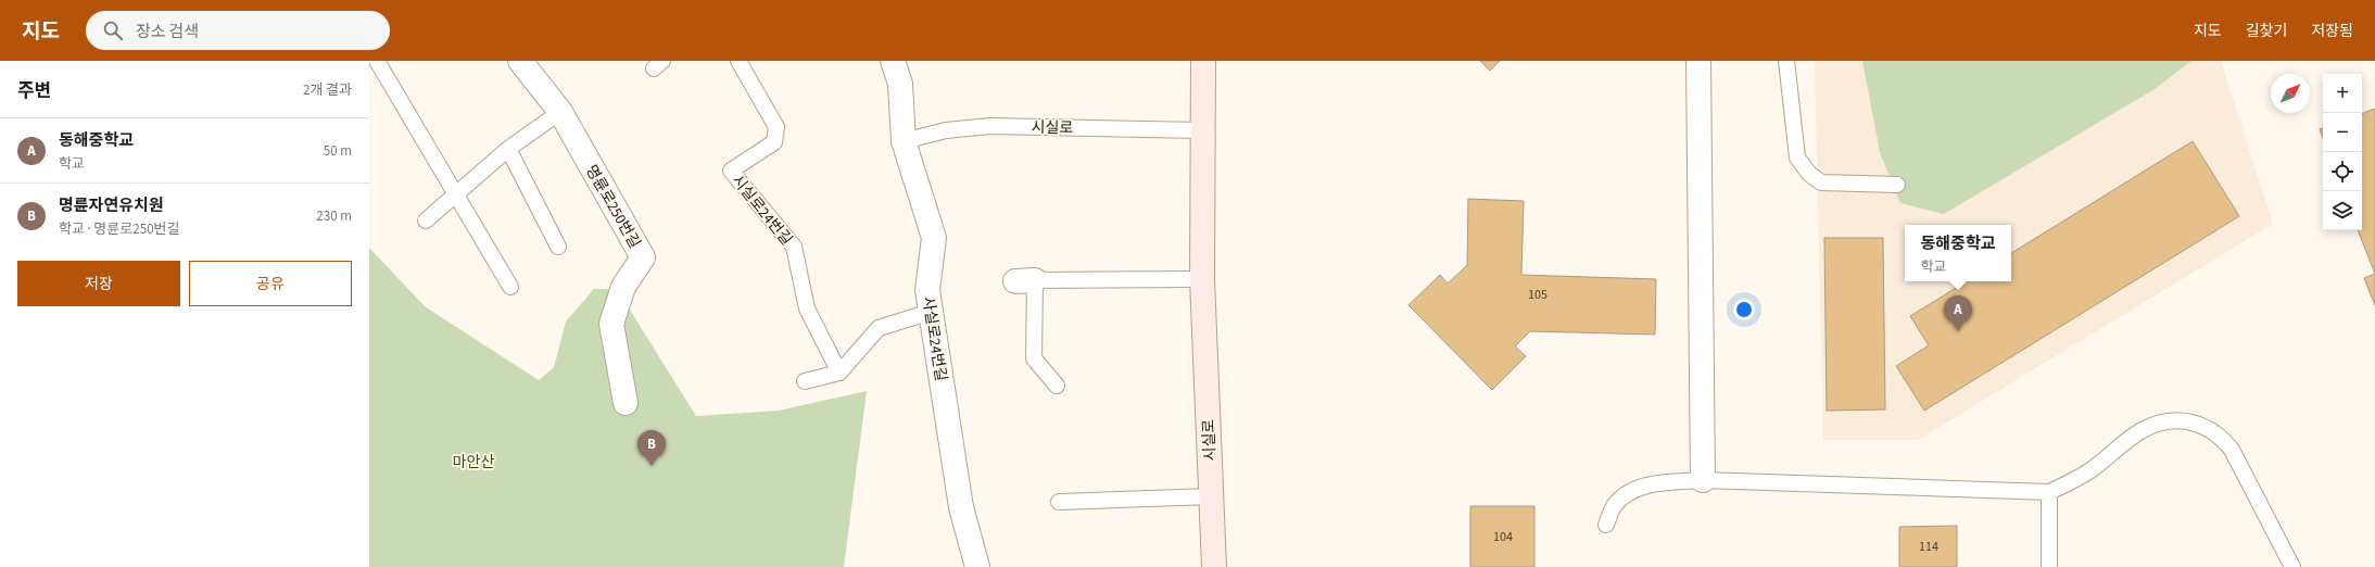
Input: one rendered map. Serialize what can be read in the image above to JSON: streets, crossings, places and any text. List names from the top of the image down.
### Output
{
  "streets": {
    "main road": ["시실로"],
    "street": ["명륜로250번길", "사실로24번길"],
    "lane": ["시실로24번길"]
  },
  "crossings": [
    ["시실로", "사실로24번길"]
  ],
  "parks": ["마안산"],
  "house_numbers": ["105", "104", "114"],
  "north": "top right",
  "page": {
    "header": "지도",
    "search": "장소 검색",
    "nav": ["지도", "길찾기", "저장됨"],
    "heading": ["주변", "2개 결과"],
    "map_buttons": ["+", "−"],
    "list": [
      {
        "mark": "A",
        "name": "동해중학교",
        "note": "학교",
        "value": "50 m"
      },
      {
        "mark": "B",
        "name": "명륜자연유치원",
        "note": "학교 · 명륜로250번길",
        "value": "230 m"
      }
    ],
    "popup": ["동해중학교", "학교"],
    "buttons": ["저장", "공유"],
    "pins": ["A", "B"]
  }
}
